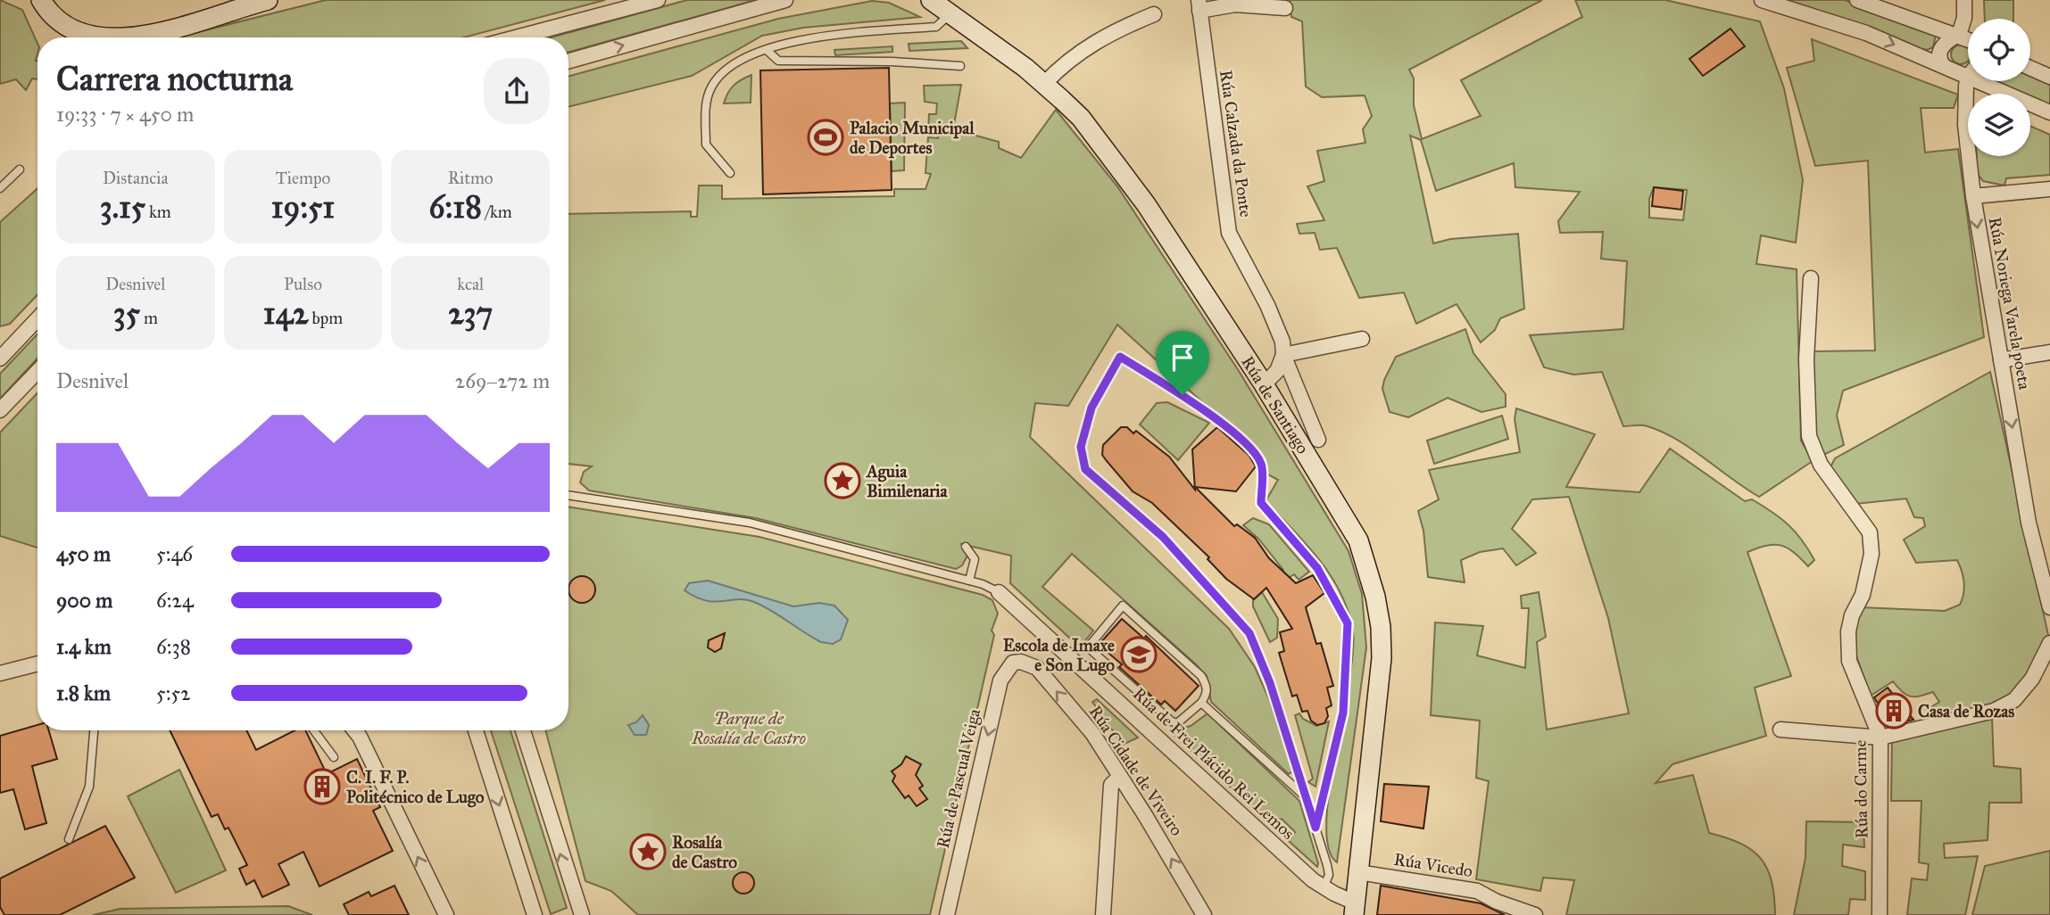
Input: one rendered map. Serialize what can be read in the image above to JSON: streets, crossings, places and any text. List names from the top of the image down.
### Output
{
  "streets": {
    "street": [
      "Rúa Calzada da Ponte",
      "Rúa Noriega Varela poeta",
      "Rúa de Santiago",
      "Rúa de Frei Plácido Rei Lemos",
      "Rúa Cidade de Viveiro",
      "Rúa de Pascual Veiga",
      "Rúa do Carme",
      "Rúa Vicedo"
    ]
  },
  "crossings": [
    ["Rúa de Santiago", "Rúa de Frei Plácido Rei Lemos"],
    ["Rúa de Santiago", "Rúa Vicedo"],
    ["Rúa Cidade de Viveiro", "Rúa de Pascual Veiga"]
  ],
  "one_way": ["Rúa Noriega Varela poeta", "Rúa Cidade de Viveiro", "Rúa de Pascual Veiga"],
  "parks": ["Parque de Rosalía de Castro"],
  "places": {
    "sports": ["Palacio Municipal de Deportes"],
    "place": ["Aguia Bimilenaria", "Rosalía de Castro"],
    "school or university": ["Escola de Imaxe e Son Lugo"],
    "building": ["Casa de Rozas", "C. I. F. P. Politécnico de Lugo"]
  },
  "page": {
    "heading": ["Carrera nocturna", "19:33 · 7 × 450 m"],
    "stats": [
      ["Distancia", "3.15 km"],
      ["Tiempo", "19:51"],
      ["Ritmo", "6:18 /km"],
      ["Desnivel", "35 m"],
      ["Pulso", "142 bpm"],
      ["kcal", "237"]
    ],
    "chart": ["Desnivel", "269–272 m"],
    "list": [
      {
        "name": "450 m",
        "note": "5:46"
      },
      {
        "name": "900 m",
        "note": "6:24"
      },
      {
        "name": "1.4 km",
        "note": "6:38"
      },
      {
        "name": "1.8 km",
        "note": "5:52"
      }
    ]
  }
}
